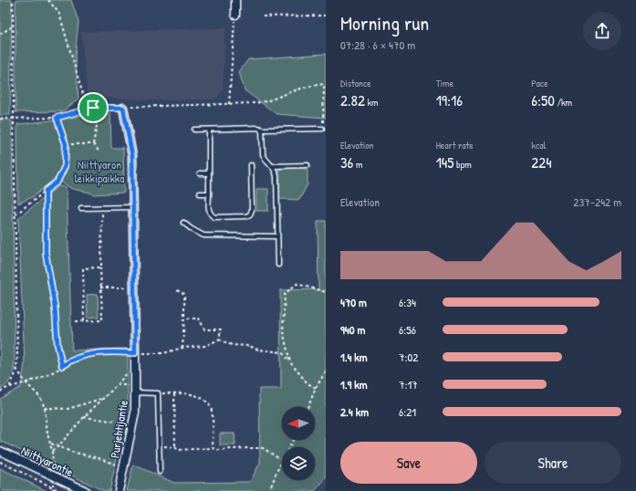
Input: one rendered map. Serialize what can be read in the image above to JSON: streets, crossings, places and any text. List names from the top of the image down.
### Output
{
  "streets": {
    "street": ["Purjehtijantie", "Niittyarontie"]
  },
  "parks": ["Niittyaron leikkipaikka"],
  "north": "left",
  "page": {
    "heading": ["Morning run", "07:28 · 6 × 470 m"],
    "stats": [
      ["Distance", "2.82 km"],
      ["Time", "19:16"],
      ["Pace", "6:50 /km"],
      ["Elevation", "36 m"],
      ["Heart rate", "145 bpm"],
      ["kcal", "224"]
    ],
    "chart": ["Elevation", "237–242 m"],
    "list": [
      {
        "name": "470 m",
        "note": "6:34"
      },
      {
        "name": "940 m",
        "note": "6:56"
      },
      {
        "name": "1.4 km",
        "note": "7:02"
      },
      {
        "name": "1.9 km",
        "note": "7:17"
      },
      {
        "name": "2.4 km",
        "note": "6:21"
      }
    ],
    "buttons": ["Save", "Share"]
  }
}
